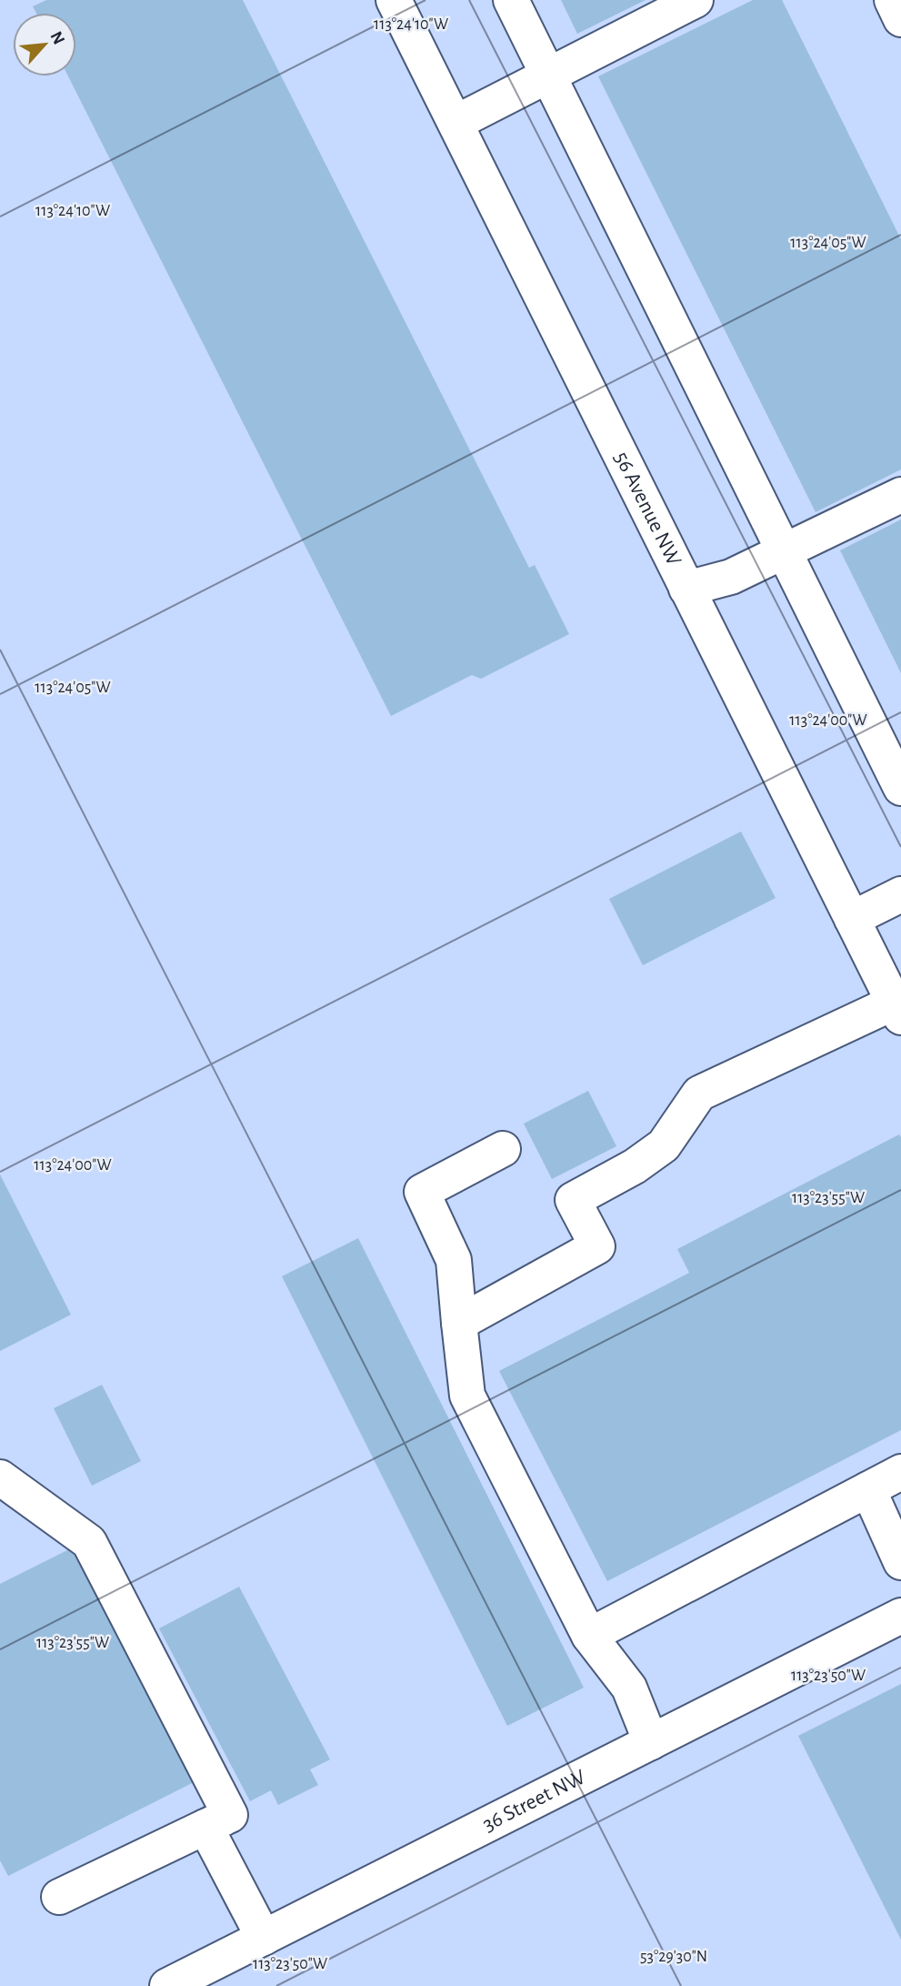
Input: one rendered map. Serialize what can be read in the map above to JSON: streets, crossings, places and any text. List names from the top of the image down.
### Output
{
  "streets": {
    "street": ["56 Avenue NW", "36 Street NW"]
  },
  "north": "top right",
  "coordinates": [
    "113°24'10\"W",
    "113°24'05\"W",
    "113°24'00\"W",
    "113°23'55\"W",
    "113°23'50\"W",
    "53°29'30\"N"
  ]
}
